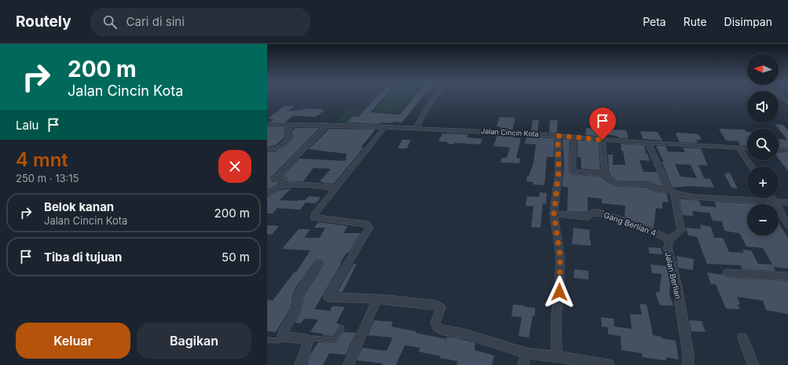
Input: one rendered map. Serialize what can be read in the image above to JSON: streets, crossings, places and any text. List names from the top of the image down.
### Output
{
  "streets": {
    "street": ["Jalan Cincin Kota", "Gang Berlian 4", "Jalan Berlian"]
  },
  "crossings": [
    ["Gang Berlian 4", "Jalan Berlian"]
  ],
  "north": "left",
  "page": {
    "header": "Routely",
    "search": "Cari di sini",
    "nav": ["Peta", "Rute", "Disimpan"],
    "turn": ["200 m", "Jalan Cincin Kota"],
    "map_buttons": ["+", "−"],
    "then": "Lalu",
    "heading": ["4 mnt", "250 m · 13:15"],
    "list": [
      {
        "name": "Belok kanan",
        "note": "Jalan Cincin Kota",
        "value": "200 m"
      },
      {
        "name": "Tiba di tujuan",
        "value": "50 m"
      }
    ],
    "buttons": ["Keluar", "Bagikan"]
  }
}
